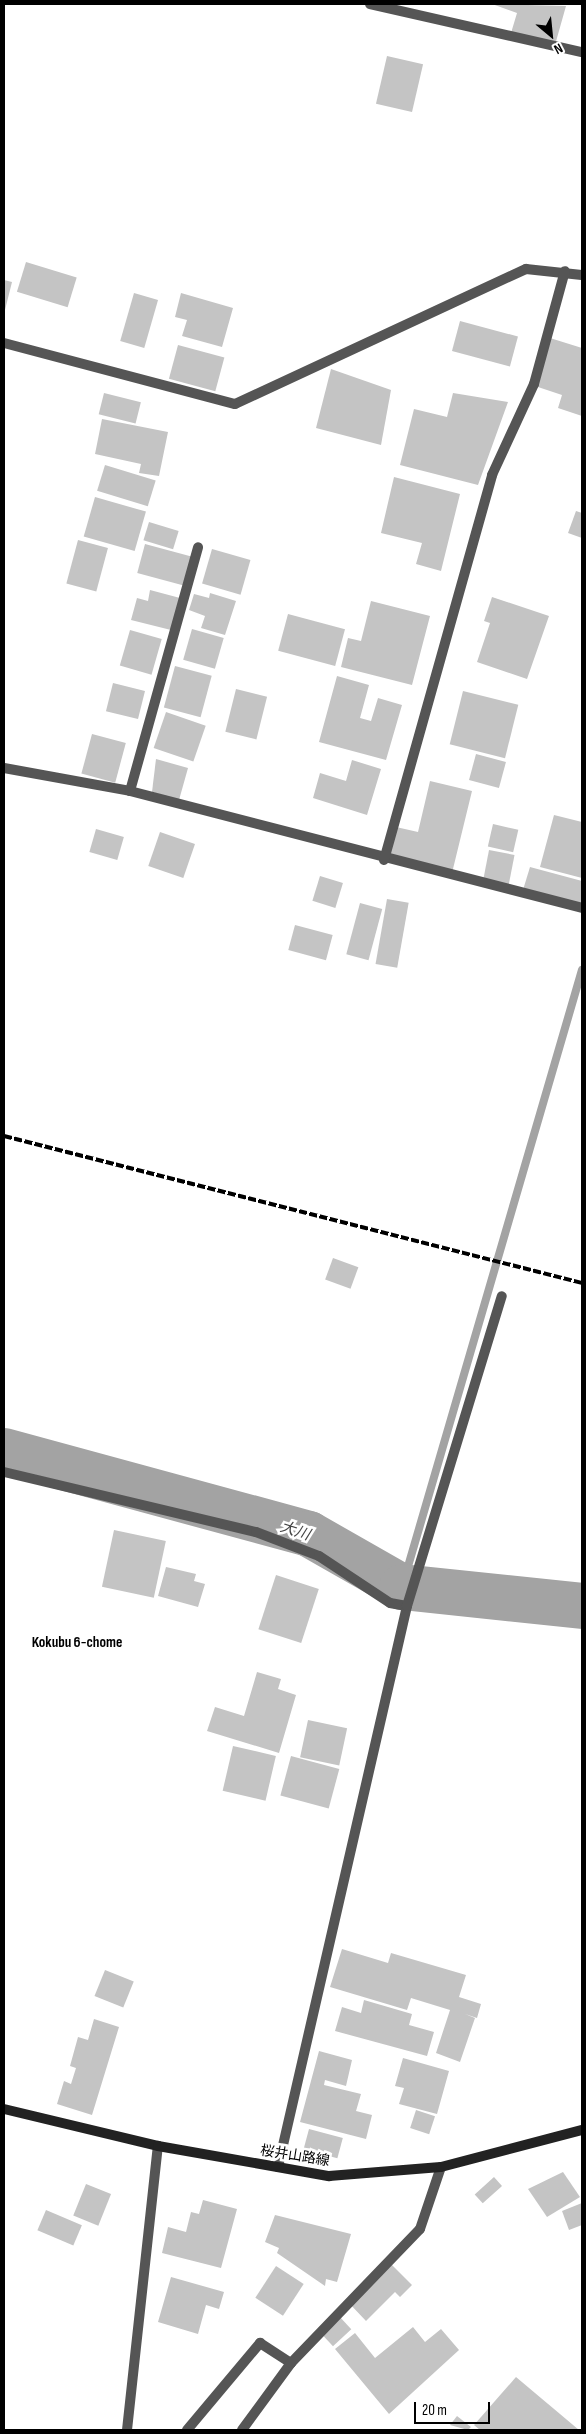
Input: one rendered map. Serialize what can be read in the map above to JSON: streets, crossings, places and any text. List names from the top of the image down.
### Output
{
  "streets": {
    "main road": ["桜井山路線"]
  },
  "districts": ["Kokubu 6-chome"],
  "water": ["大川"],
  "scale_bar": "20 m",
  "north": "bottom right"
}
